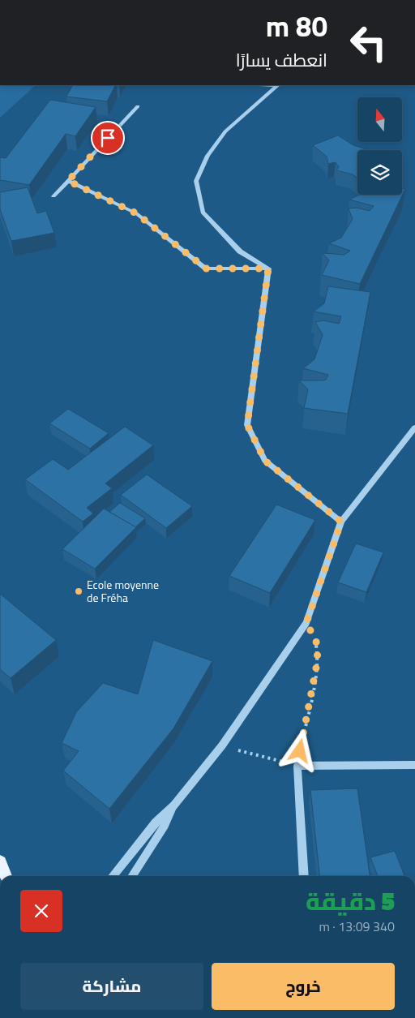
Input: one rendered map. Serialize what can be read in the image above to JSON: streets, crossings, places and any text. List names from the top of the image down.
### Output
{
  "places": ["Ecole moyenne de Fréha"],
  "north": "top",
  "page": {
    "turn": ["80 m", "انعطف يسارًا"],
    "heading": ["5 دقيقة", "340 m · 13:09"],
    "buttons": ["خروج", "مشاركة"]
  }
}
